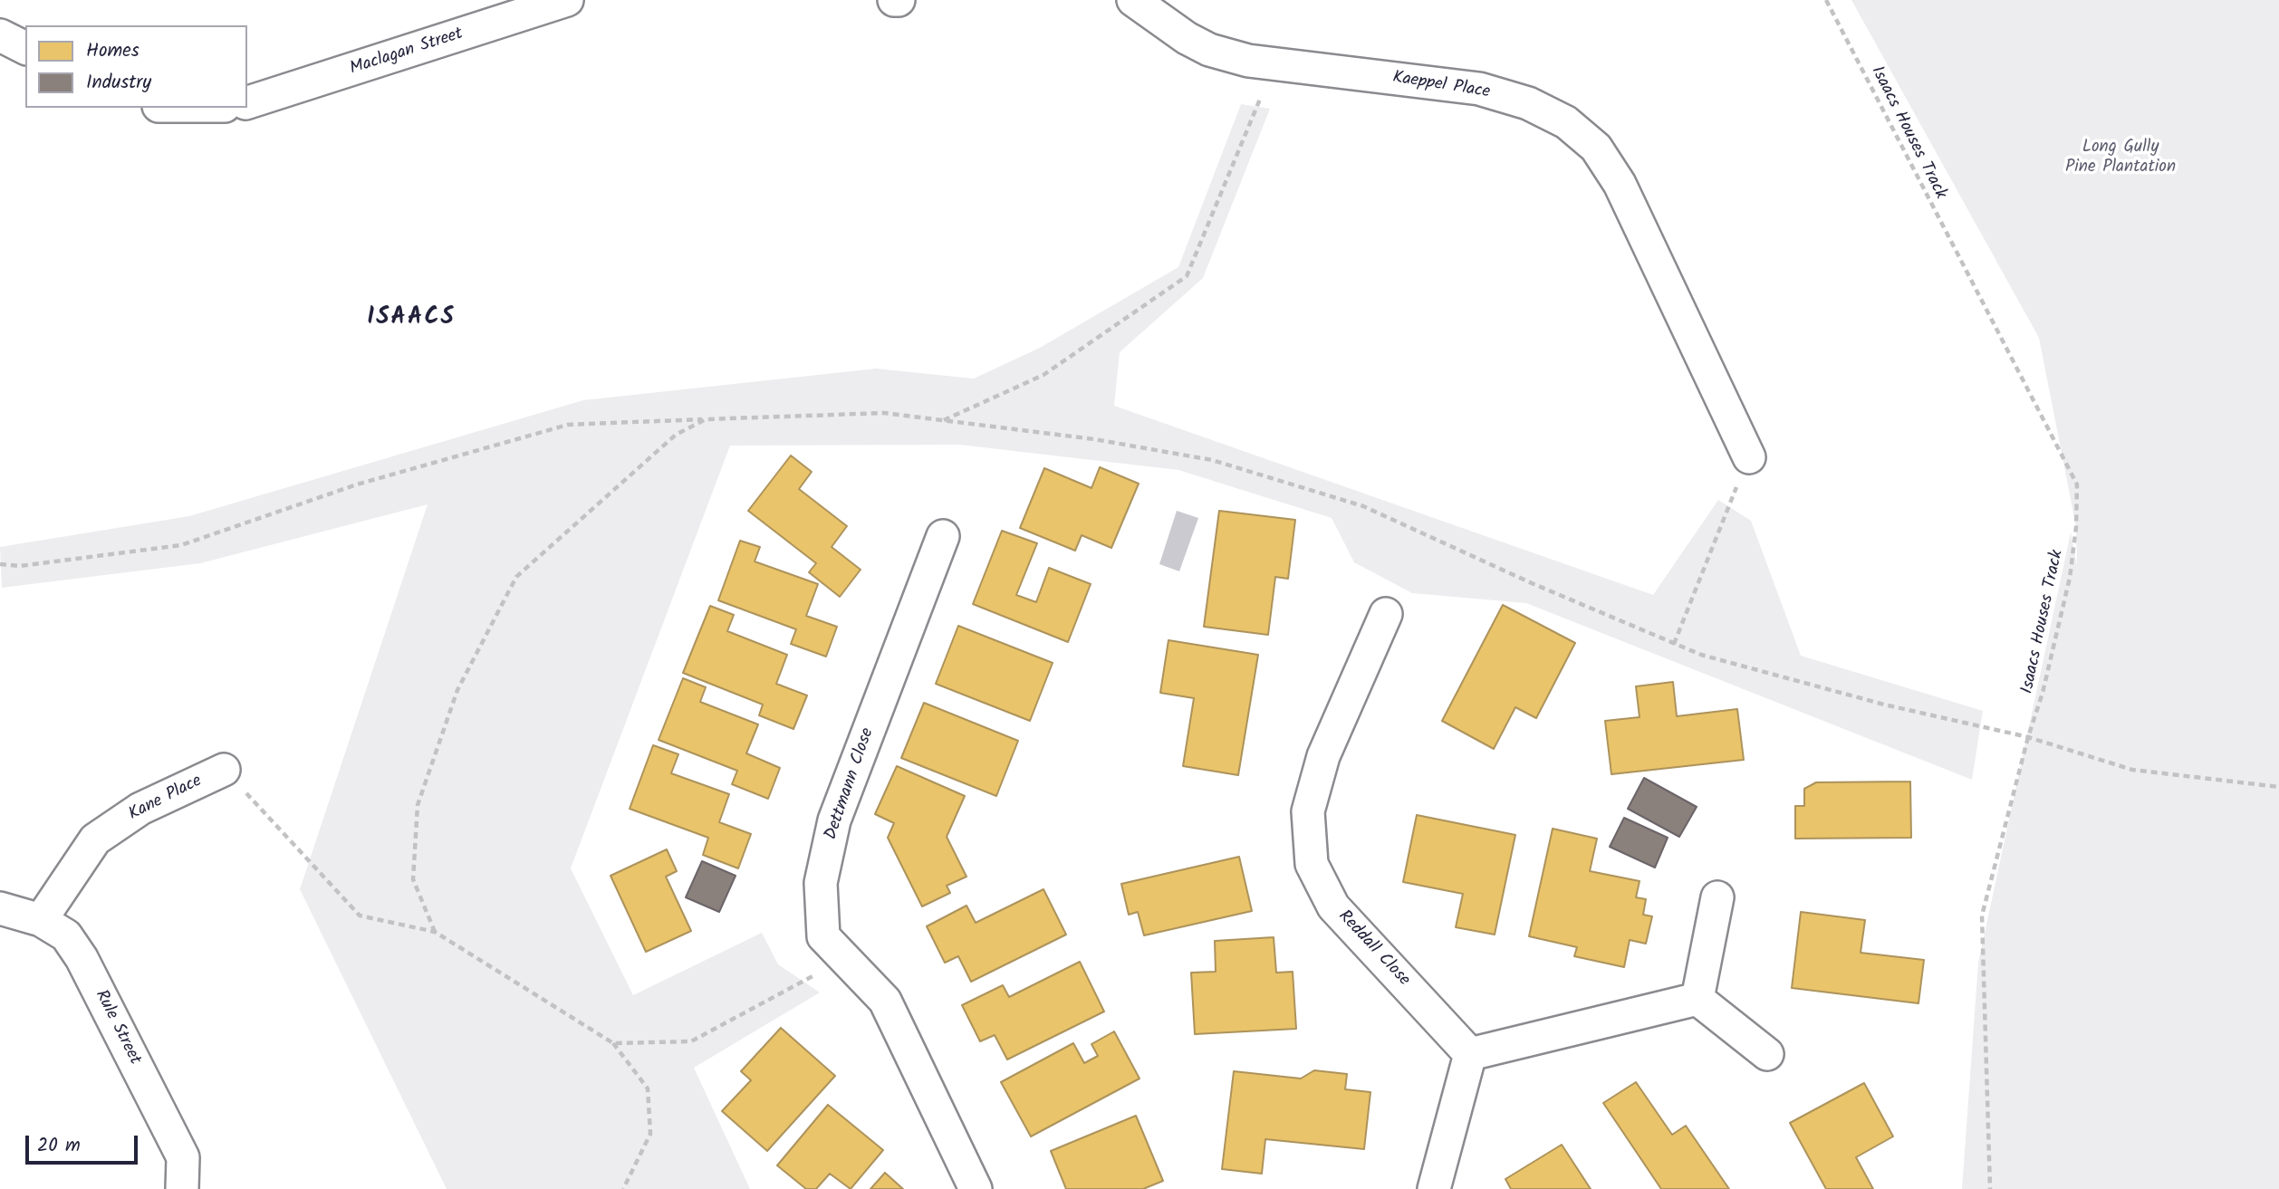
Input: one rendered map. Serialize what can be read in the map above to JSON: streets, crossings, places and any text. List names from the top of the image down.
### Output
{
  "streets": {
    "street": [
      "Maclagan Street",
      "Kaeppel Place",
      "Dettmann Close",
      "Kane Place",
      "Reddall Close",
      "Rule Street"
    ],
    "path": ["Isaacs Houses Track"]
  },
  "crossings": [
    ["Kane Place", "Rule Street"]
  ],
  "districts": ["ISAACS"],
  "parks": ["Long Gully Pine Plantation"],
  "legend": ["Homes", "Industry"],
  "scale_bar": "20 m"
}
